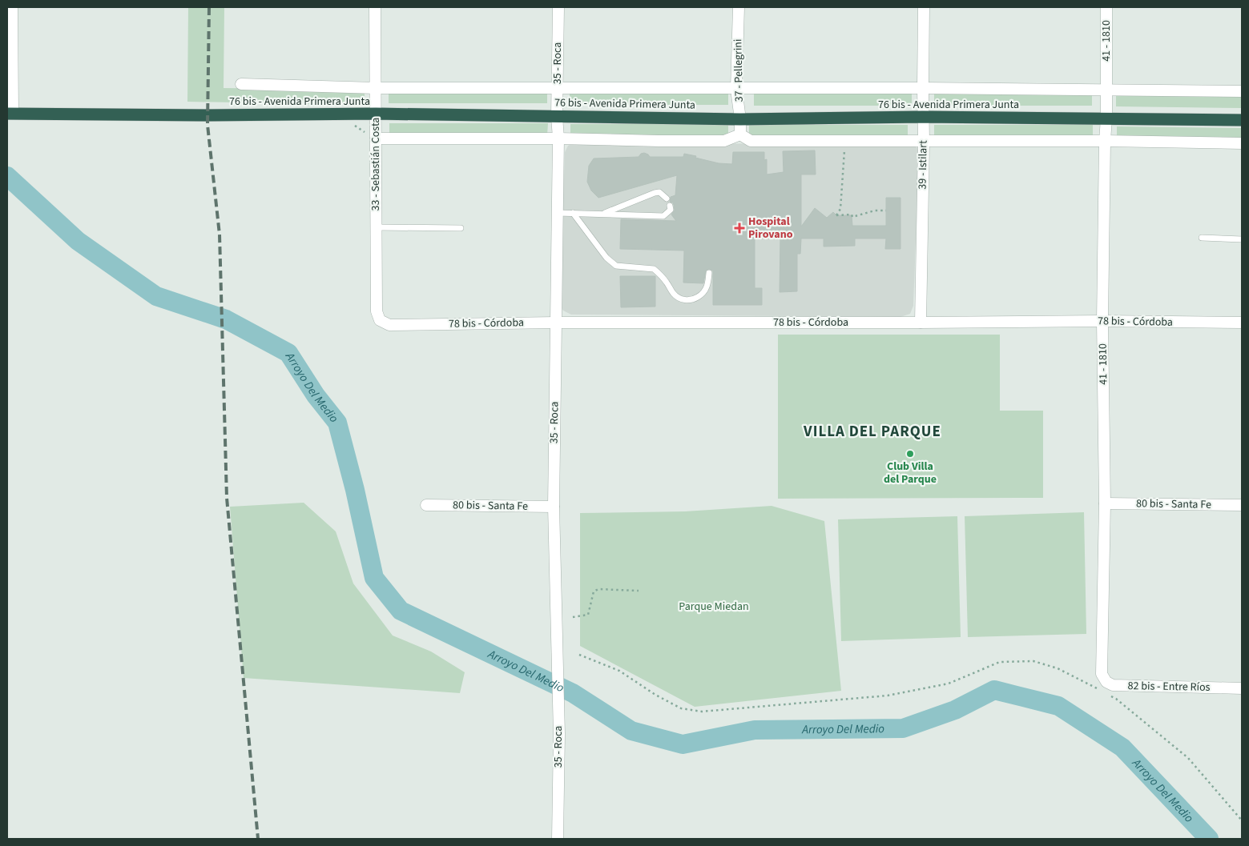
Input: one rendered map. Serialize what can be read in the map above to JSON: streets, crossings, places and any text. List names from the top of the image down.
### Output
{
  "streets": {
    "highway": ["76 bis - Avenida Primera Junta"],
    "street": [
      "41 - 1810",
      "35 - Roca",
      "37 - Pellegrini",
      "33 - Sebastián Costa",
      "39 - Istilart",
      "78 bis - Córdoba",
      "80 bis - Santa Fe",
      "82 bis - Entre Ríos"
    ]
  },
  "crossings": [
    ["41 - 1810", "76 bis - Avenida Primera Junta"],
    ["41 - 1810", "78 bis - Córdoba"],
    ["41 - 1810", "80 bis - Santa Fe"],
    ["41 - 1810", "82 bis - Entre Ríos"],
    ["35 - Roca", "76 bis - Avenida Primera Junta"],
    ["35 - Roca", "78 bis - Córdoba"],
    ["35 - Roca", "80 bis - Santa Fe"],
    ["37 - Pellegrini", "76 bis - Avenida Primera Junta"],
    ["76 bis - Avenida Primera Junta", "33 - Sebastián Costa"],
    ["76 bis - Avenida Primera Junta", "39 - Istilart"],
    ["33 - Sebastián Costa", "78 bis - Córdoba"],
    ["39 - Istilart", "78 bis - Córdoba"]
  ],
  "districts": ["VILLA DEL PARQUE"],
  "water": ["Arroyo Del Medio"],
  "parks": ["Parque Miedan"],
  "places": {
    "health": ["Hospital Pirovano"],
    "other": ["Club Villa del Parque"]
  }
}
